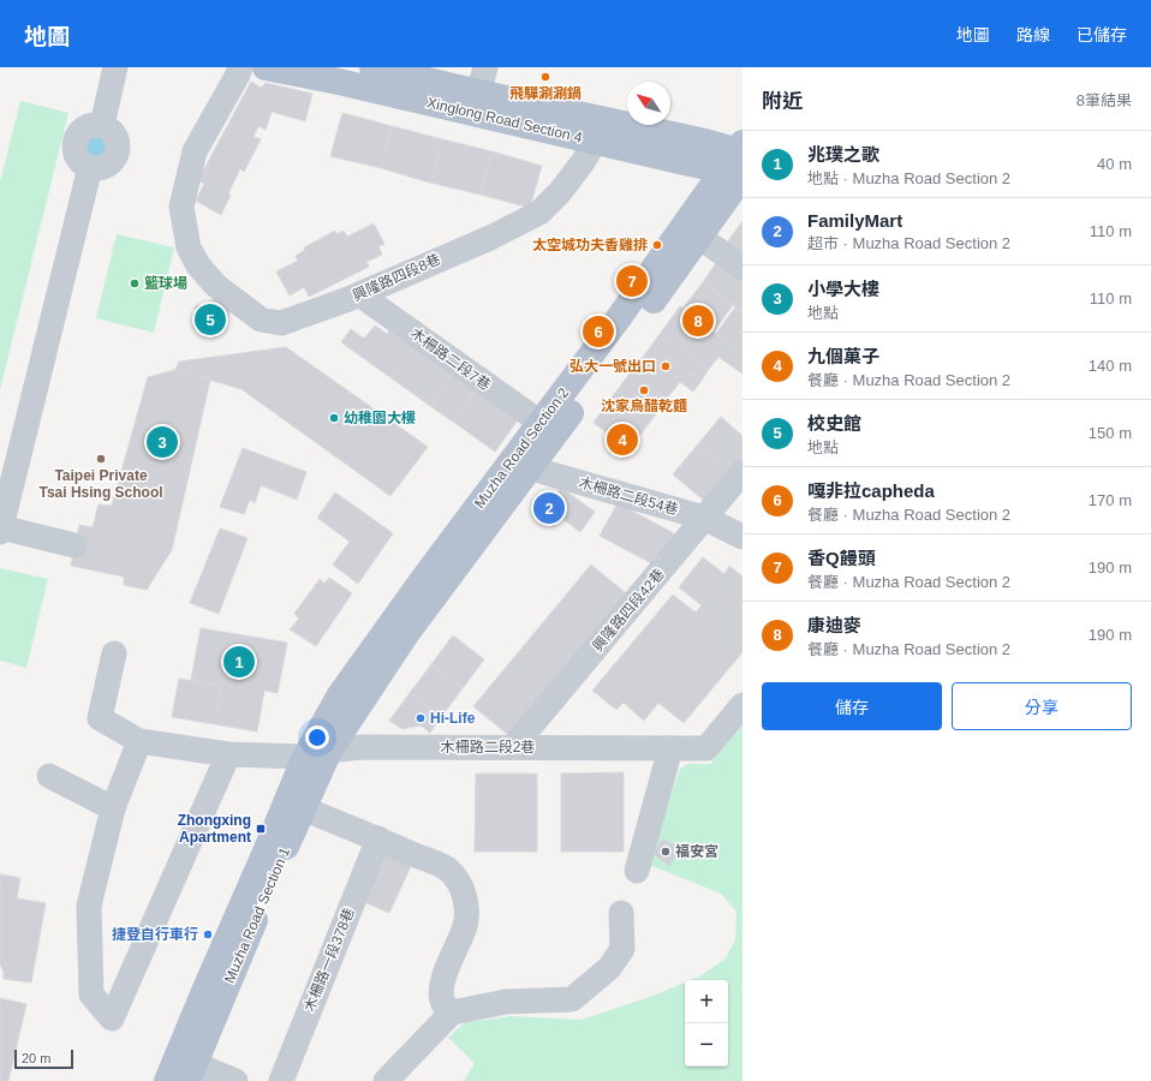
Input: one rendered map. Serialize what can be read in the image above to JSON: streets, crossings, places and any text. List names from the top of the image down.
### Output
{
  "streets": {
    "main road": ["Xinglong Road Section 4", "Muzha Road Section 2", "Muzha Road Section 1"],
    "street": [
      "興隆路四段8巷",
      "木柵路二段7巷",
      "木柵路二段54巷",
      "興隆路四段42巷",
      "木柵路二段2巷",
      "木柵路一段378巷"
    ]
  },
  "crossings": [
    ["Xinglong Road Section 4", "興隆路四段8巷"],
    ["Xinglong Road Section 4", "Muzha Road Section 2"],
    ["興隆路四段8巷", "木柵路二段7巷"],
    ["木柵路二段7巷", "Muzha Road Section 2"],
    ["Muzha Road Section 2", "木柵路二段54巷"],
    ["Muzha Road Section 2", "木柵路二段2巷"],
    ["Muzha Road Section 2", "Muzha Road Section 1"],
    ["木柵路二段54巷", "興隆路四段42巷"],
    ["興隆路四段42巷", "木柵路二段2巷"],
    ["木柵路二段2巷", "Muzha Road Section 1"]
  ],
  "places": {
    "other": [
      "飛驒涮涮鍋",
      "太空城功夫香雞排",
      "籃球場",
      "弘大一號出口",
      "沈家烏醋乾麵",
      "幼稚園大樓",
      "Taipei Private Tsai Hsing School",
      "Hi-Life",
      "福安宮",
      "捷登自行車行"
    ],
    "transit": ["Zhongxing Apartment"]
  },
  "scale_bar": "20 m",
  "north": "top left",
  "page": {
    "header": "地圖",
    "nav": ["地圖", "路線", "已儲存"],
    "heading": ["附近", "8筆結果"],
    "list": [
      {
        "mark": "1",
        "name": "兆璞之歌",
        "note": "地點 · Muzha Road Section 2",
        "value": "40 m"
      },
      {
        "mark": "2",
        "name": "FamilyMart",
        "note": "超市 · Muzha Road Section 2",
        "value": "110 m"
      },
      {
        "mark": "3",
        "name": "小學大樓",
        "note": "地點",
        "value": "110 m"
      },
      {
        "mark": "4",
        "name": "九個菓子",
        "note": "餐廳 · Muzha Road Section 2",
        "value": "140 m"
      },
      {
        "mark": "5",
        "name": "校史館",
        "note": "地點",
        "value": "150 m"
      },
      {
        "mark": "6",
        "name": "嘎非拉capheda",
        "note": "餐廳 · Muzha Road Section 2",
        "value": "170 m"
      },
      {
        "mark": "7",
        "name": "香Q饅頭",
        "note": "餐廳 · Muzha Road Section 2",
        "value": "190 m"
      },
      {
        "mark": "8",
        "name": "康迪麥",
        "note": "餐廳 · Muzha Road Section 2",
        "value": "190 m"
      }
    ],
    "pins": [
      "7",
      "5",
      "8",
      "6",
      "4",
      "3",
      "2",
      "1"
    ],
    "buttons": ["儲存", "分享"],
    "map_buttons": ["+", "−"],
    "scale": "20 m"
  }
}
